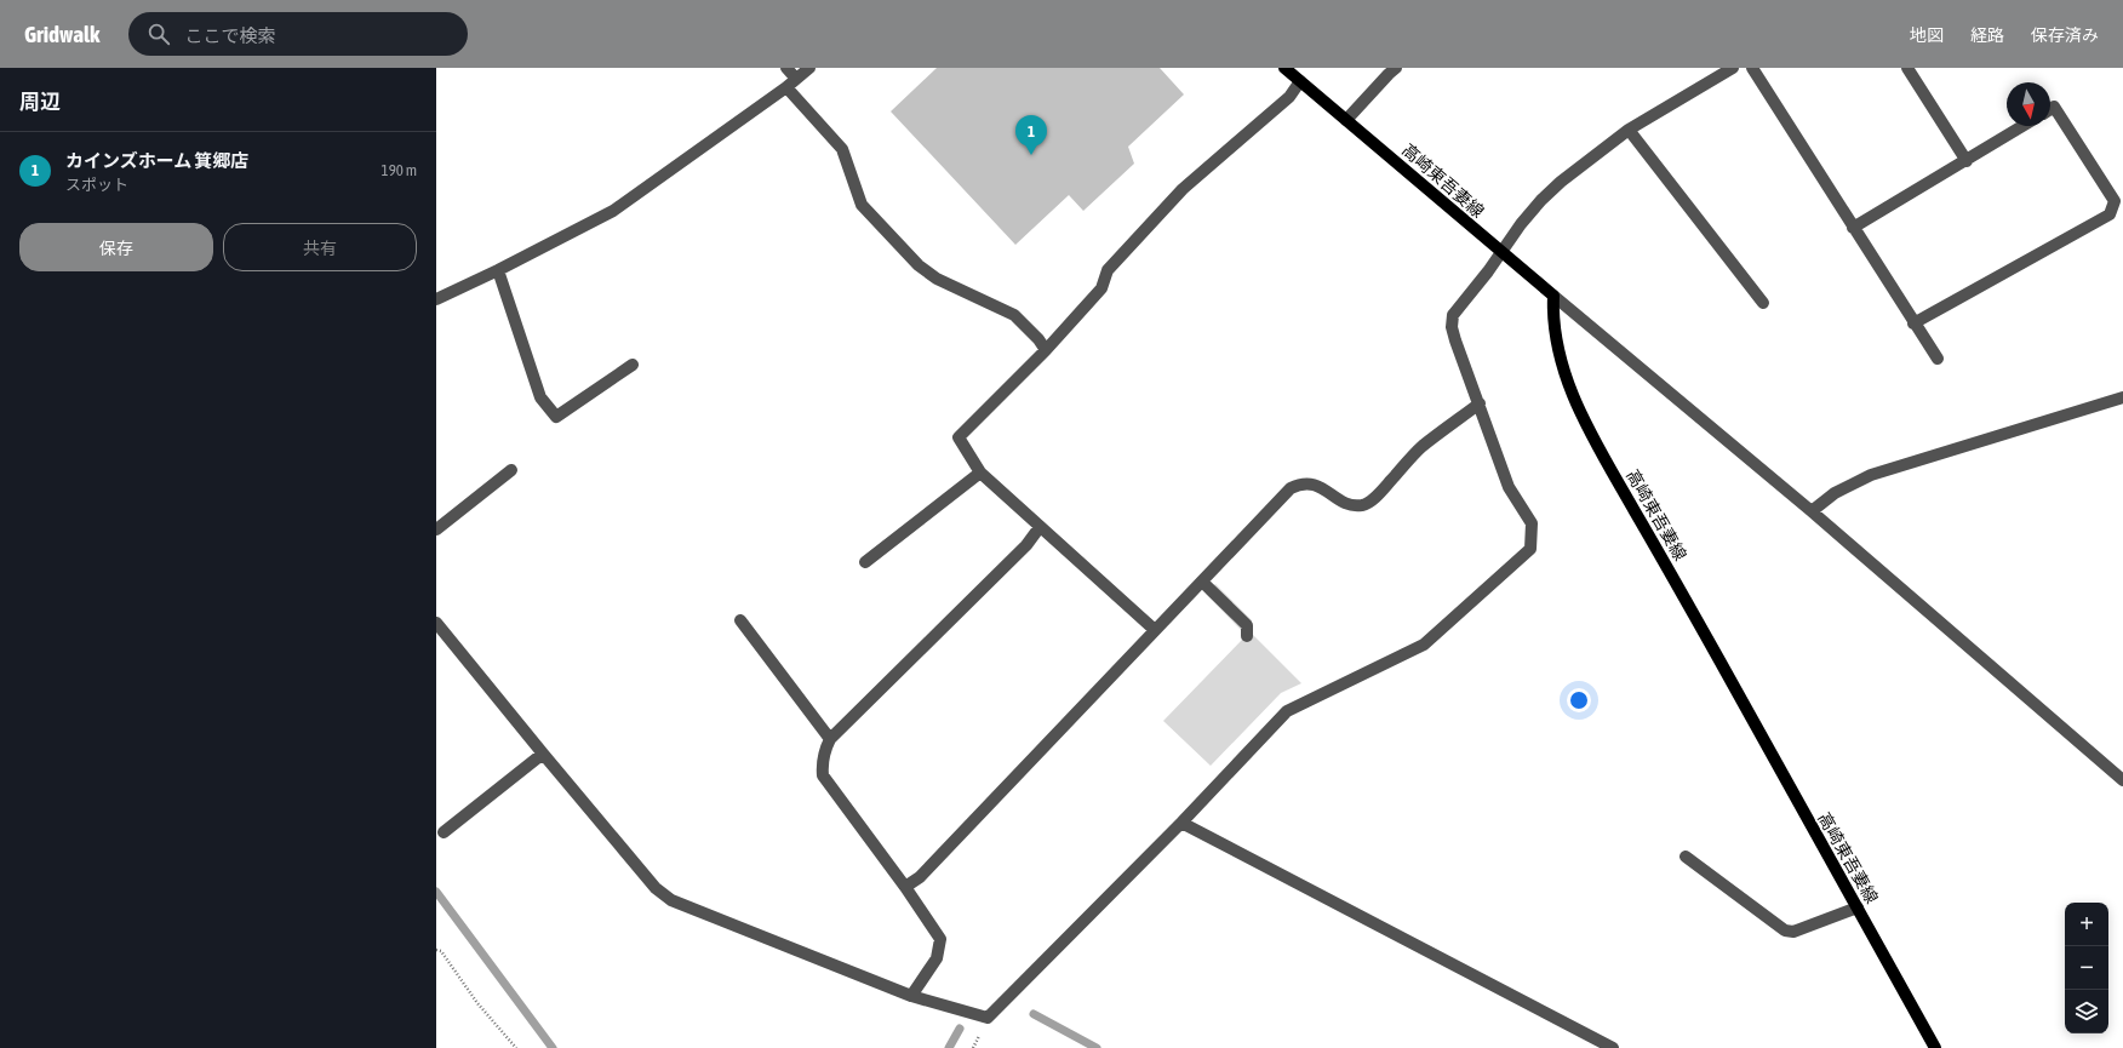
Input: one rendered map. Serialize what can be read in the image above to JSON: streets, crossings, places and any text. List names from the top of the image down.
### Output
{
  "streets": {
    "main road": ["高崎東吾妻線"]
  },
  "north": "bottom",
  "page": {
    "header": "Gridwalk",
    "search": "ここで検索",
    "nav": ["地図", "経路", "保存済み"],
    "heading": "周辺",
    "pins": "1",
    "list": [
      {
        "mark": "1",
        "name": "カインズホーム 箕郷店",
        "note": "スポット",
        "value": "190 m"
      }
    ],
    "buttons": ["保存", "共有"],
    "map_buttons": ["+", "−"]
  }
}
